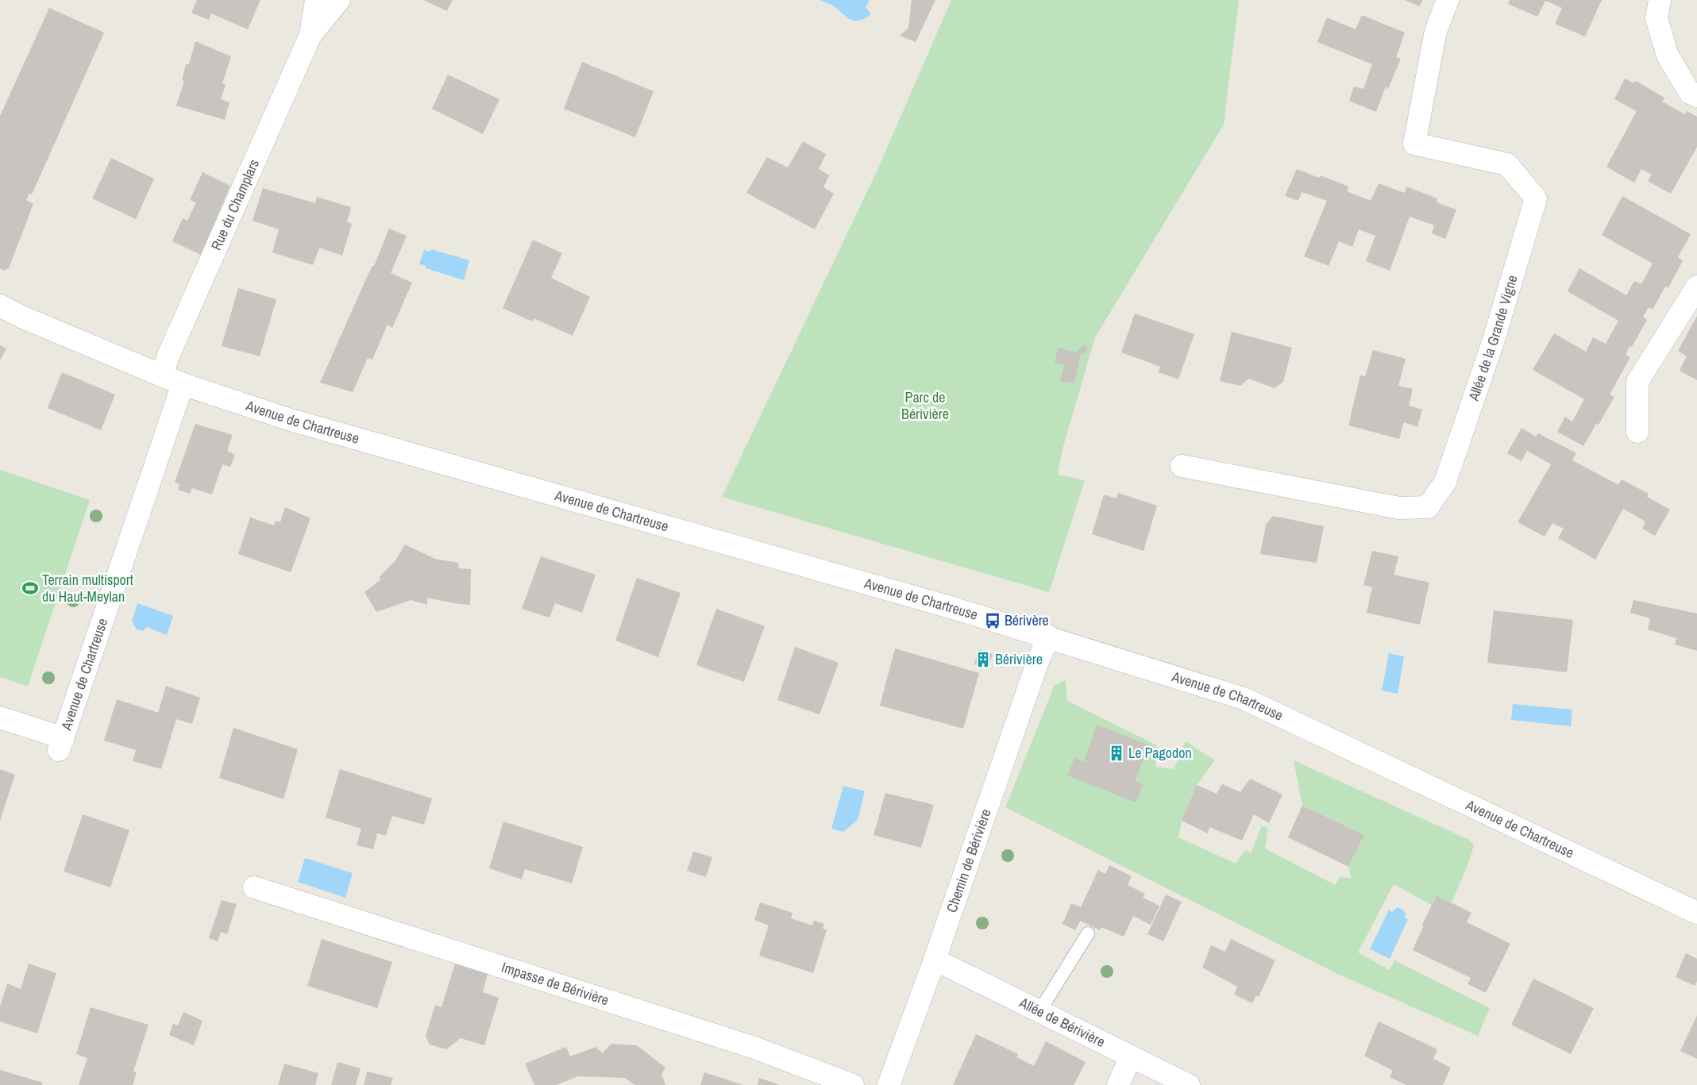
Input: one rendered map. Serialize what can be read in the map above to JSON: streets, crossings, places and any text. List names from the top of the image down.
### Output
{
  "streets": {
    "street": [
      "Rue du Champlars",
      "Allée de la Grande Vigne",
      "Avenue de Chartreuse",
      "Chemin de Bérivière",
      "Impasse de Bérivière",
      "Allée de Bérivière"
    ]
  },
  "crossings": [
    ["Rue du Champlars", "Avenue de Chartreuse"],
    ["Avenue de Chartreuse", "Chemin de Bérivière"],
    ["Chemin de Bérivière", "Allée de Bérivière"]
  ],
  "parks": ["Parc de Bérivière"],
  "places": {
    "sports": ["Terrain multisport du Haut-Meylan"],
    "bus stop": ["Bérivère"],
    "building": ["Bérivière", "Le Pagodon"]
  }
}
